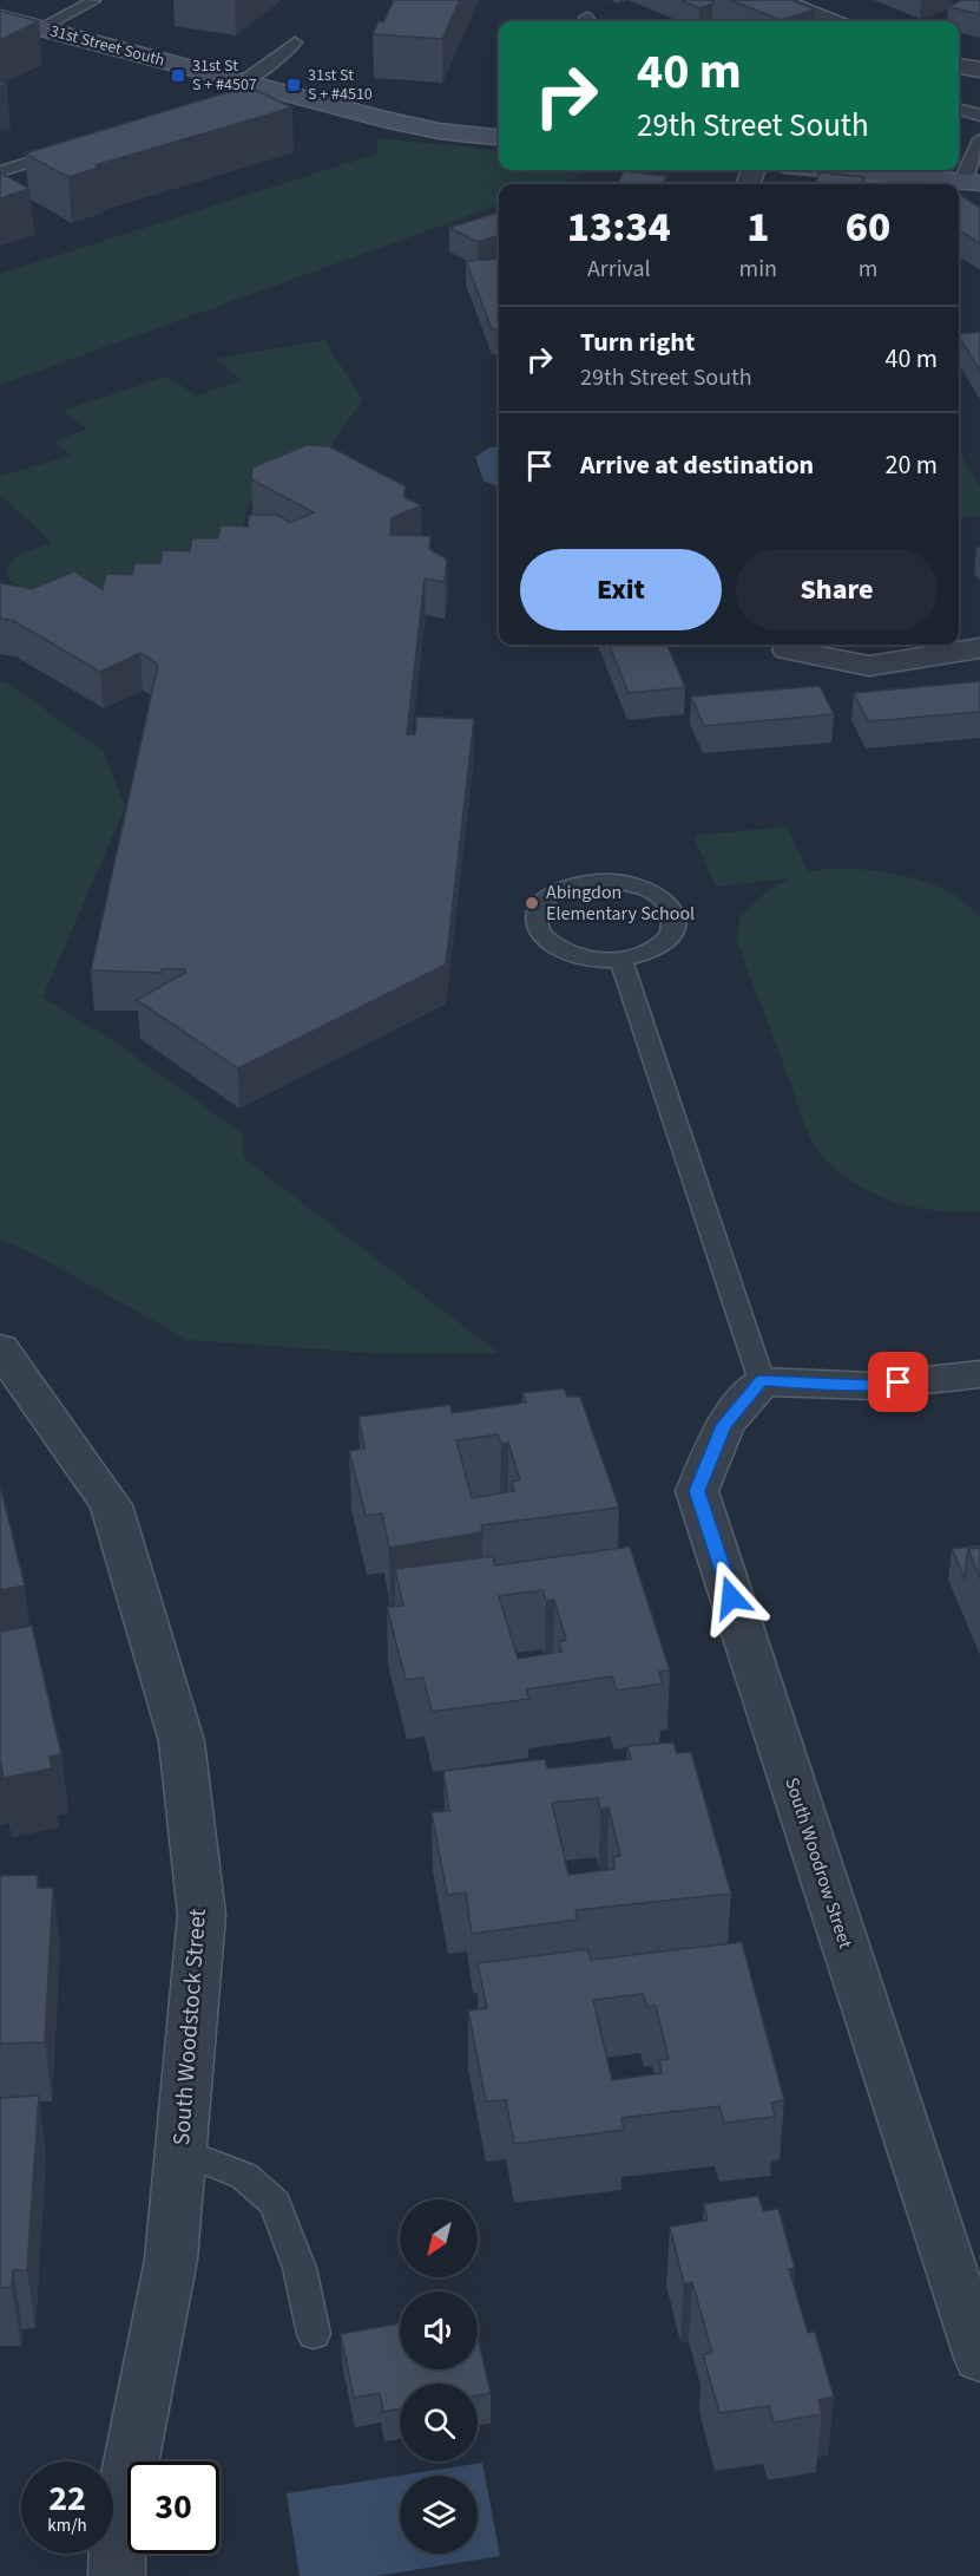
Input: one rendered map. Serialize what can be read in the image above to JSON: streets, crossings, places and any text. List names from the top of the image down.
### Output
{
  "streets": {
    "street": ["31st Street South", "South Woodrow Street", "South Woodstock Street"]
  },
  "places": {
    "transit": ["31st St S + #4507", "31st St S + #4510"],
    "other": ["Abingdon Elementary School"]
  },
  "north": "bottom left",
  "page": {
    "turn": ["40 m", "29th Street South"],
    "eta": [
      "13:34",
      "Arrival",
      "1",
      "min",
      "60",
      "m"
    ],
    "list": [
      {
        "name": "Turn right",
        "note": "29th Street South",
        "value": "40 m"
      },
      {
        "name": "Arrive at destination",
        "value": "20 m"
      }
    ],
    "buttons": ["Exit", "Share"],
    "speed": "22 km/h",
    "limit": "30"
  }
}
